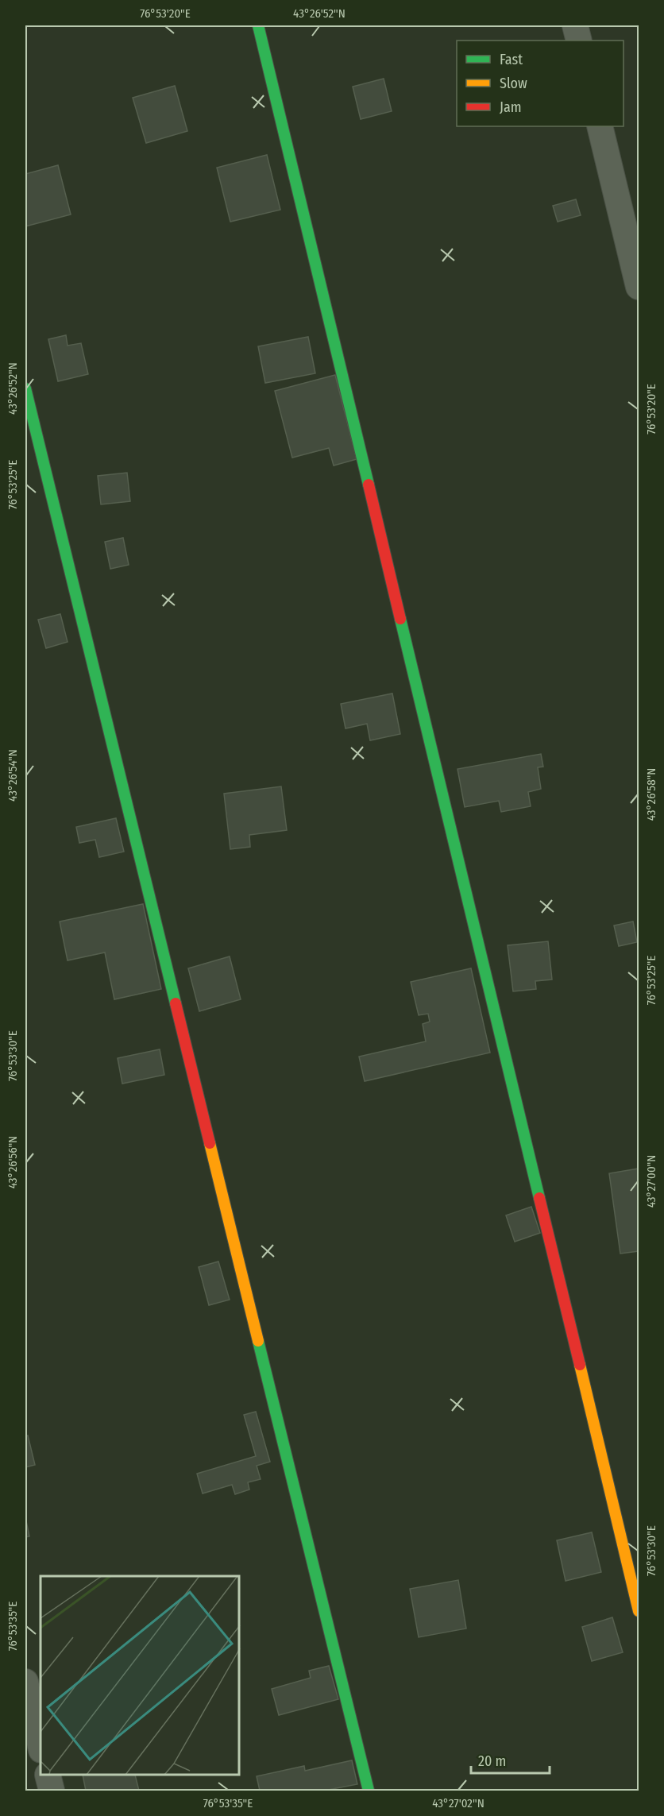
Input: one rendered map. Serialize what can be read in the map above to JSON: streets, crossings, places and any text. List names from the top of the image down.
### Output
{
  "legend": ["Fast", "Slow", "Jam"],
  "scale_bar": "20 m",
  "coordinates": [
    "76°53'20\"E",
    "43°26'52\"N",
    "76°53'25\"E",
    "43°26'54\"N",
    "43°26'58\"N",
    "76°53'30\"E",
    "43°26'56\"N",
    "43°27'00\"N",
    "76°53'35\"E",
    "43°27'02\"N"
  ]
}
